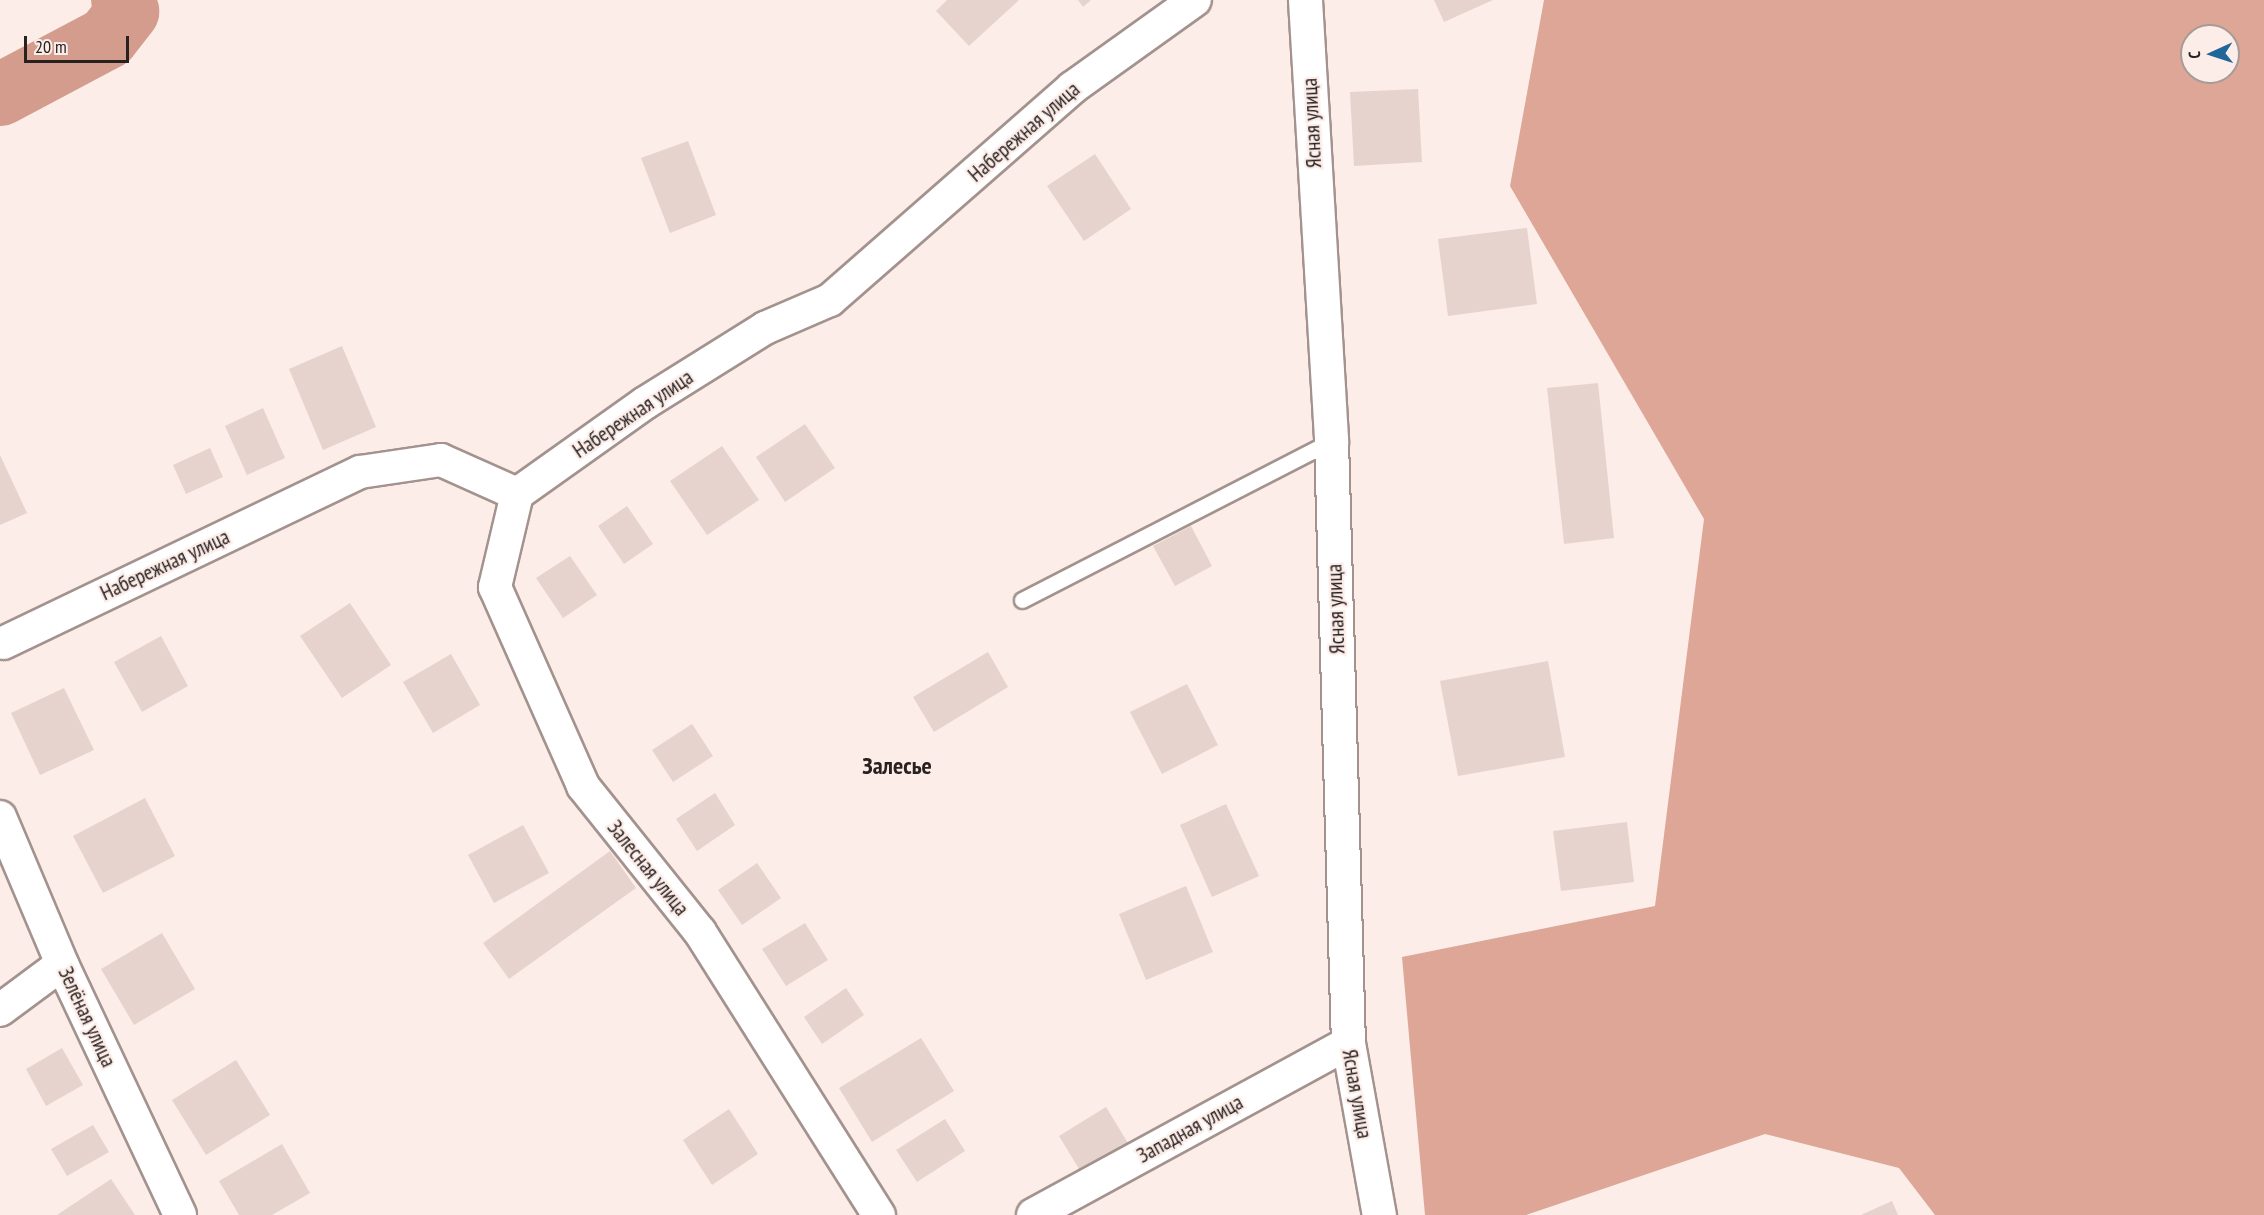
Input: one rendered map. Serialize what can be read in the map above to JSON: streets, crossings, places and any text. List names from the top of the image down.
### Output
{
  "streets": {
    "main road": ["Ясная улица"],
    "street": [
      "Набережная улица",
      "Залесная улица",
      "Зелёная улица",
      "Западная улица"
    ]
  },
  "crossings": [
    ["Ясная улица", "Западная улица"],
    ["Набережная улица", "Залесная улица"]
  ],
  "districts": ["Залесье"],
  "scale_bar": "20 m",
  "north": "left"
}
